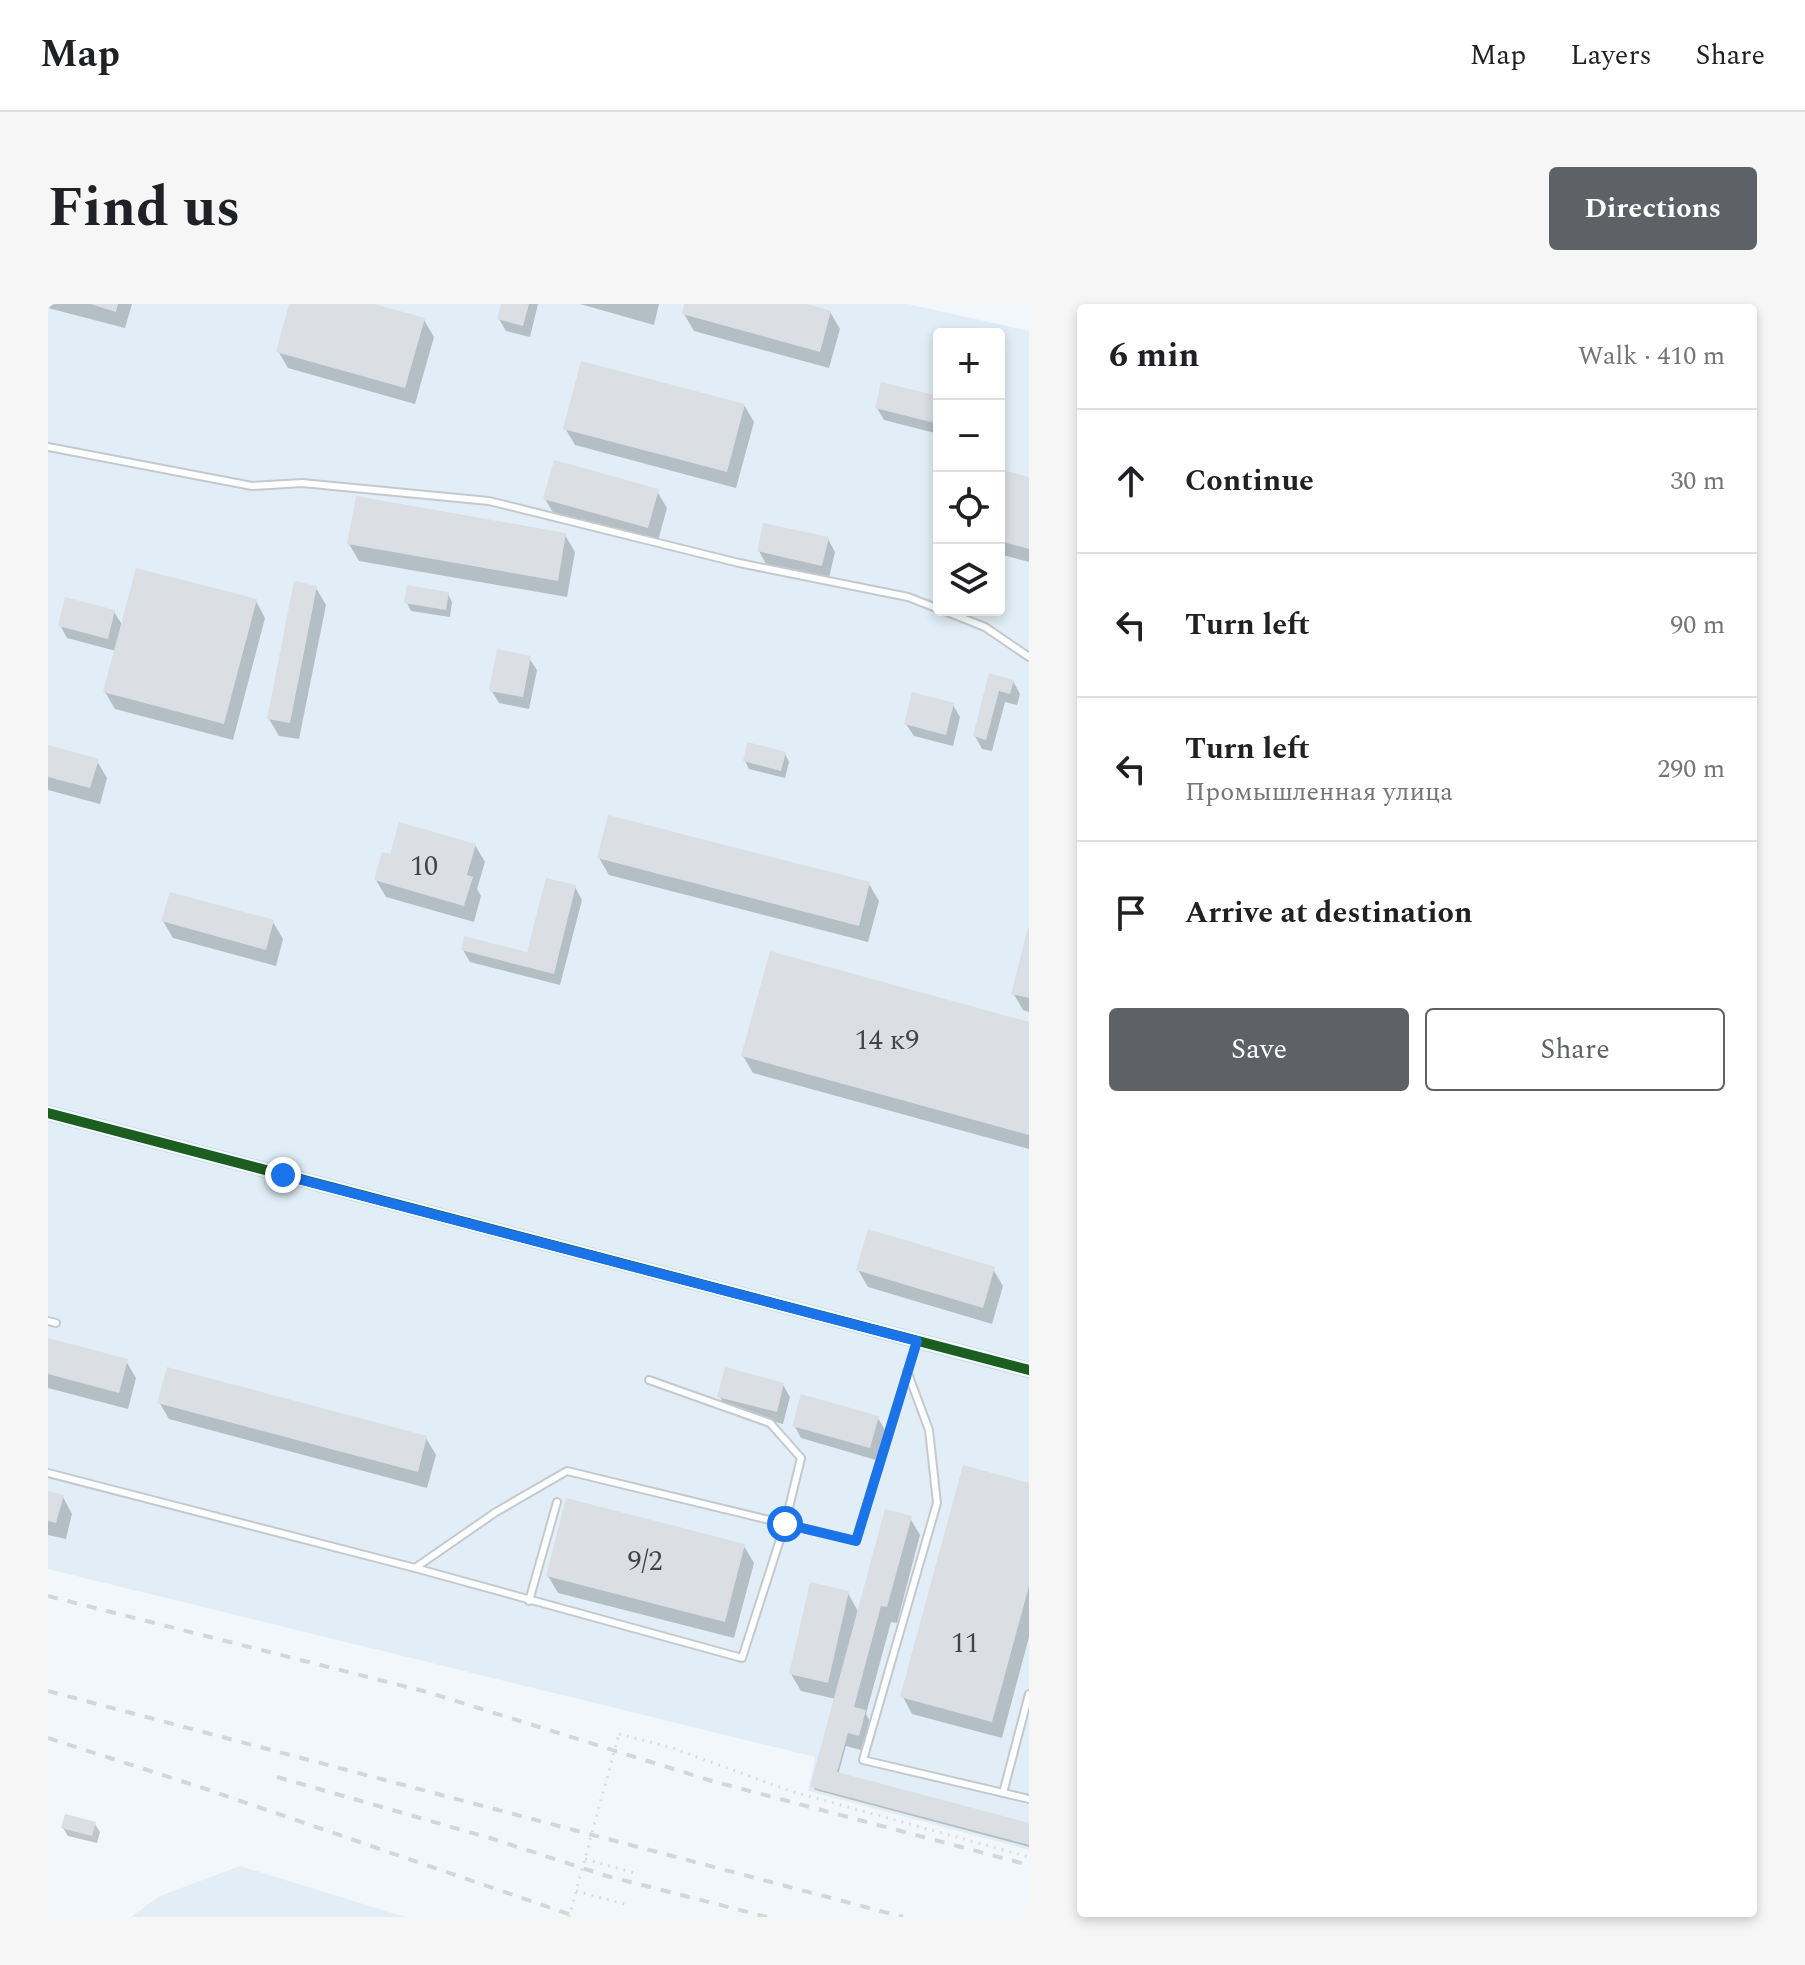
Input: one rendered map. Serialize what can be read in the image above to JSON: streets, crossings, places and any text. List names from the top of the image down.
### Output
{
  "house_numbers": [
    "10",
    "14 к9",
    "9/2",
    "11"
  ],
  "page": {
    "header": "Map",
    "nav": ["Map", "Layers", "Share"],
    "title": "Find us",
    "buttons": [
      "Directions",
      ["Save", "Share"]
    ],
    "heading": ["6 min", "Walk · 410 m"],
    "map_buttons": ["+", "−"],
    "list": [
      ["Continue", "30 m"],
      ["Turn left", "90 m"],
      ["Turn left", "Промышленная улица", "290 m"],
      "Arrive at destination"
    ]
  }
}
